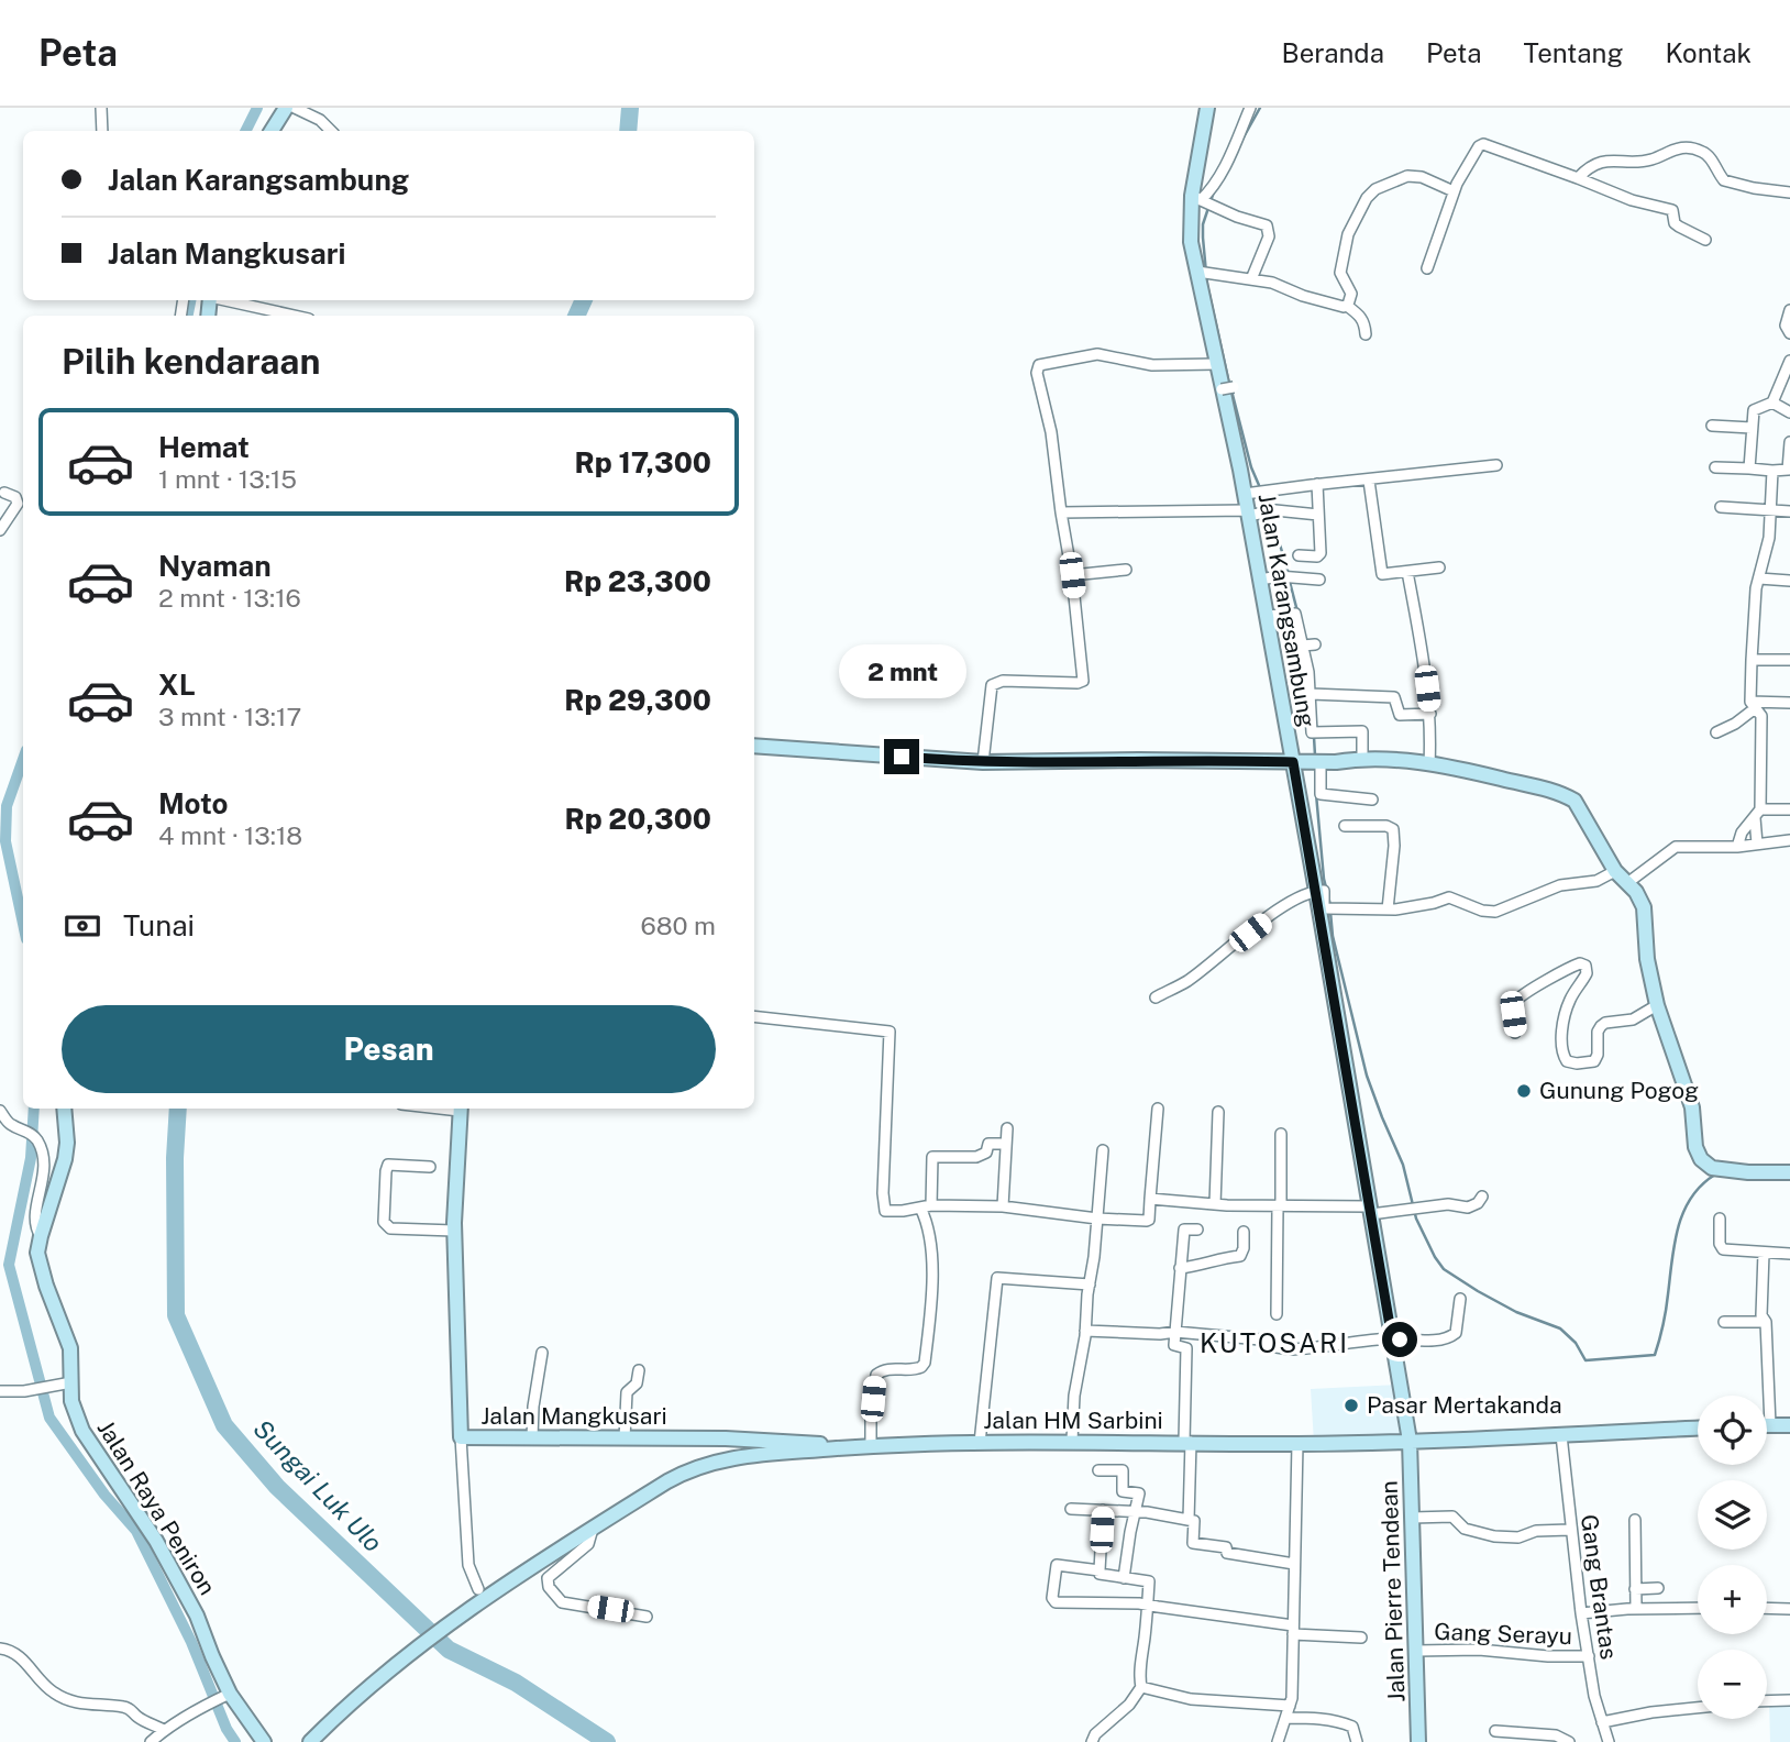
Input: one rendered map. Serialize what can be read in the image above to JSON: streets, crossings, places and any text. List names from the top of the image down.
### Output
{
  "streets": {
    "main road": [
      "Jalan Karangsambung",
      "Jalan Mangkusari",
      "Jalan HM Sarbini",
      "Jalan Raya Peniron",
      "Jalan Pierre Tendean"
    ],
    "street": ["Gang Brantas", "Gang Serayu"]
  },
  "crossings": [
    ["Jalan Karangsambung", "Jalan HM Sarbini"],
    ["Jalan Karangsambung", "Jalan Pierre Tendean"],
    ["Jalan Mangkusari", "Jalan HM Sarbini"],
    ["Jalan HM Sarbini", "Gang Brantas"],
    ["Jalan HM Sarbini", "Jalan Pierre Tendean"],
    ["Gang Brantas", "Gang Serayu"],
    ["Jalan Pierre Tendean", "Gang Serayu"]
  ],
  "districts": ["KUTOSARI"],
  "water": ["Sungai Luk Ulo"],
  "places": ["Gunung Pogog", "Pasar Mertakanda"],
  "page": {
    "header": "Peta",
    "nav": [
      "Beranda",
      "Peta",
      "Tentang",
      "Kontak"
    ],
    "banner": ["Jalan Karangsambung", "Jalan Mangkusari"],
    "heading": "Pilih kendaraan",
    "list": [
      {
        "name": "Hemat",
        "note": "1 mnt · 13:15",
        "value": "Rp 17,300"
      },
      {
        "name": "Nyaman",
        "note": "2 mnt · 13:16",
        "value": "Rp 23,300"
      },
      {
        "name": "XL",
        "note": "3 mnt · 13:17",
        "value": "Rp 29,300"
      },
      {
        "name": "Moto",
        "note": "4 mnt · 13:18",
        "value": "Rp 20,300"
      }
    ],
    "bubble": "2 mnt",
    "pay": ["Tunai", "680 m"],
    "buttons": "Pesan",
    "map_buttons": ["+", "−"]
  }
}
